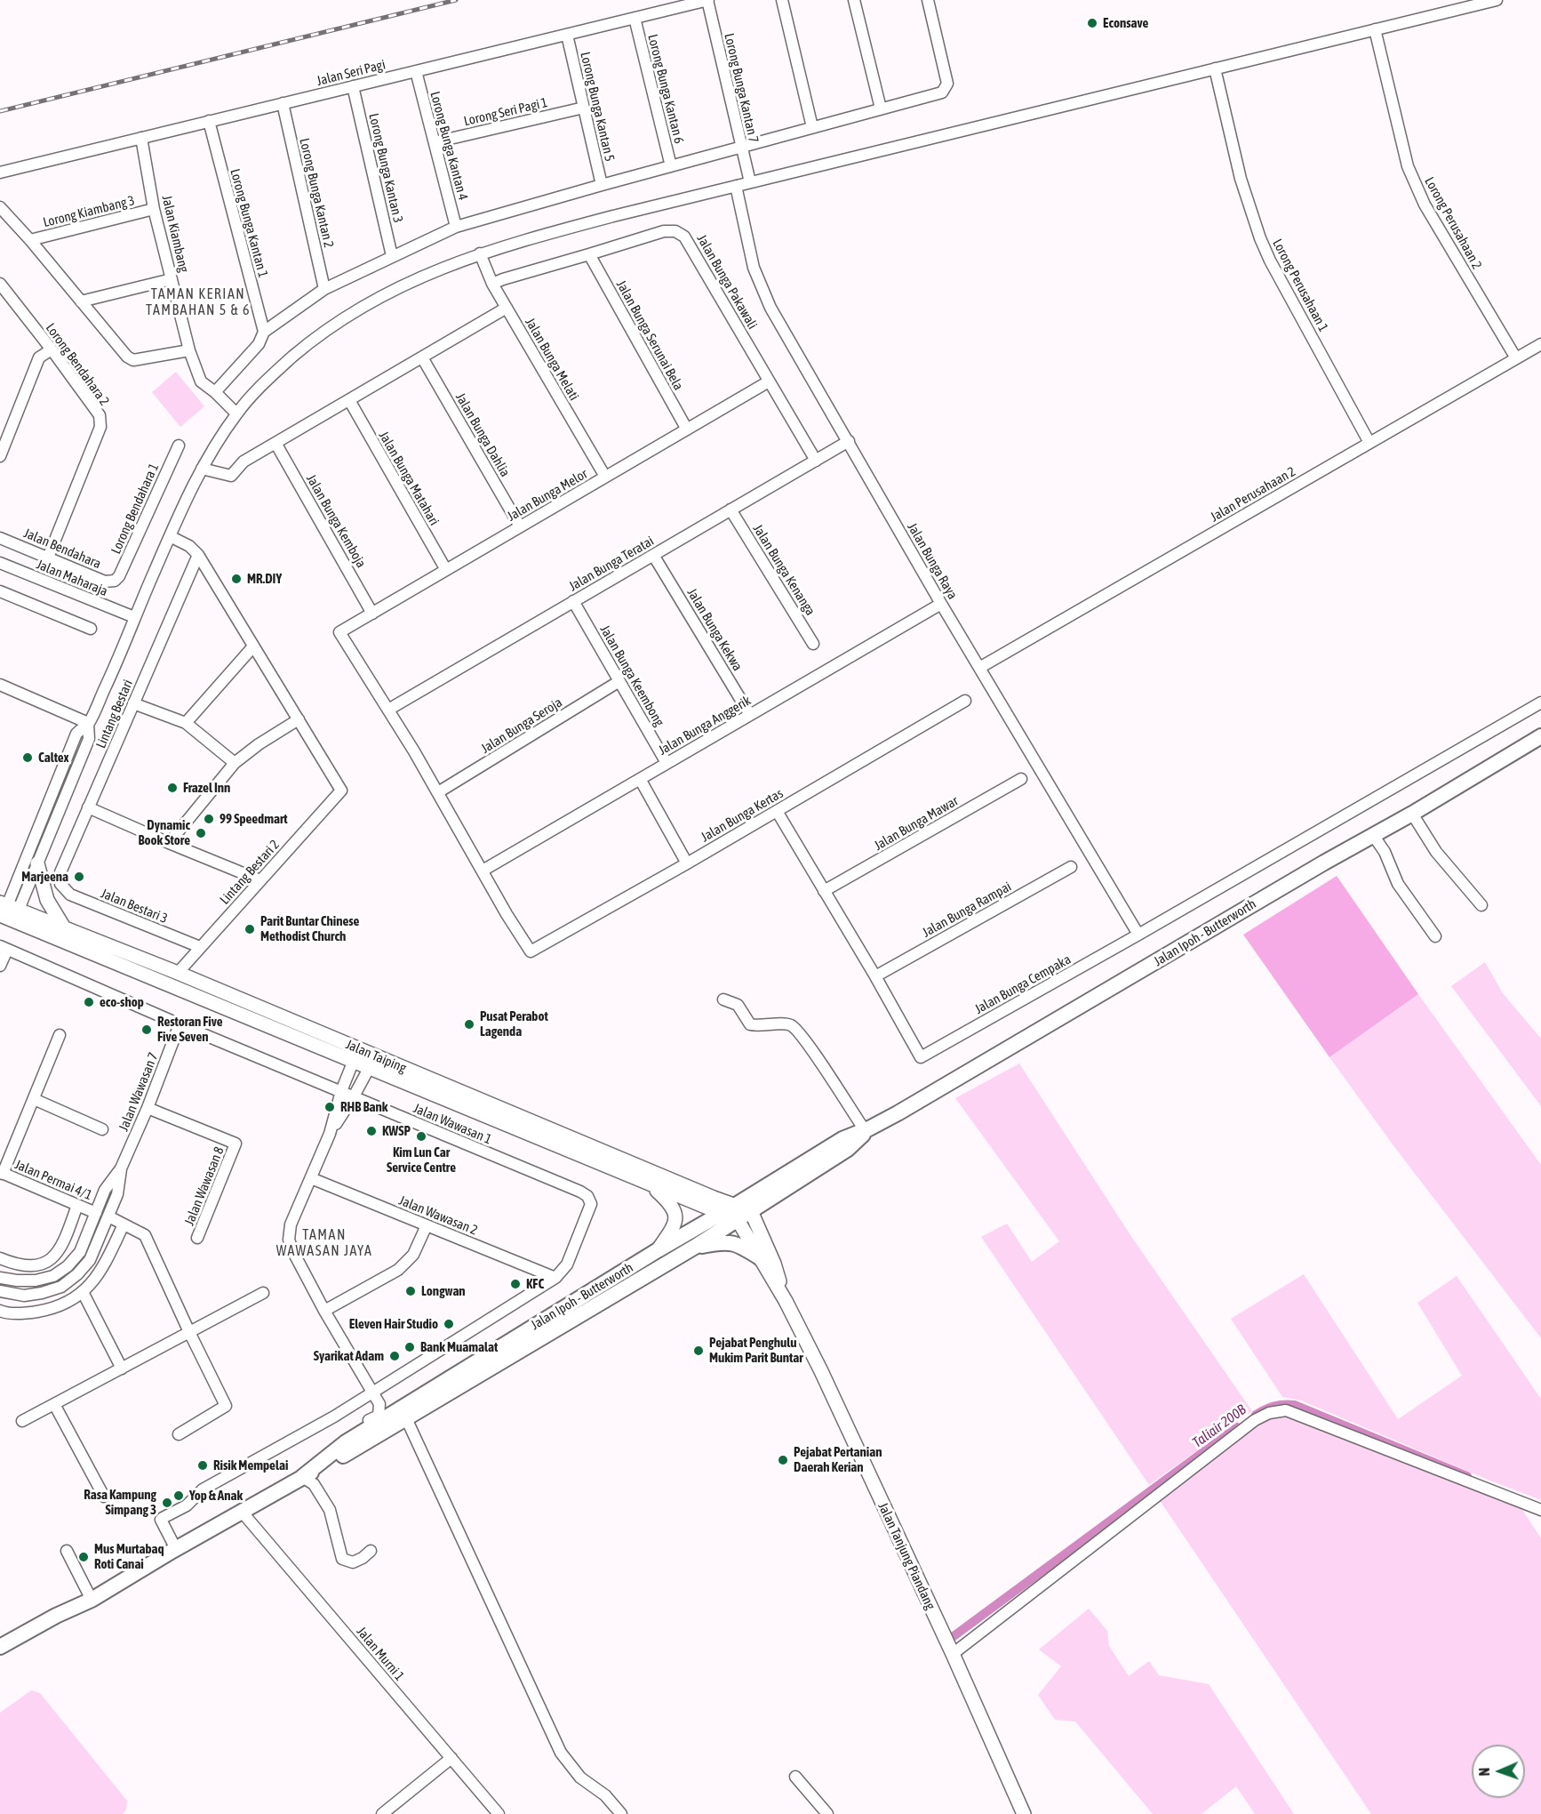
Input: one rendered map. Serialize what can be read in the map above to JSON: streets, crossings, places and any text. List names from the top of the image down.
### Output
{
  "streets": {
    "highway": ["Jalan Ipoh - Butterworth"],
    "main road": ["Jalan Taiping", "Jalan Tanjung Piandang"],
    "street": [
      "Jalan Seri Pagi",
      "Lorong Bunga Kantan 7",
      "Lorong Bunga Kantan 6",
      "Lorong Bunga Kantan 5",
      "Lorong Seri Pagi 1",
      "Lorong Bunga Kantan 4",
      "Lorong Bunga Kantan 3",
      "Lorong Bunga Kantan 2",
      "Lorong Kiambang 3",
      "Lorong Bunga Kantan 1",
      "Lorong Perusahaan 2",
      "Jalan Kiambang",
      "Jalan Bunga Pakawali",
      "Lorong Perusahaan 1",
      "Jalan Bunga Serunai Bela",
      "Jalan Bunga Melati",
      "Lorong Bendahara 2",
      "Jalan Bunga Dahlia",
      "Jalan Bunga Matahari",
      "Jalan Perusahaan 2",
      "Jalan Bunga Melor",
      "Lorong Bendahara 1",
      "Jalan Bunga Kemboja",
      "Jalan Bendahara",
      "Jalan Bunga Raya",
      "Jalan Bunga Teratai",
      "Jalan Bunga Kenanga",
      "Jalan Maharaja",
      "Jalan Bunga Kekwa",
      "Jalan Bunga Keembong",
      "Lintang Bestari",
      "Jalan Bunga Seroja",
      "Jalan Bunga Anggerik",
      "Jalan Bunga Kertas",
      "Jalan Bunga Mawar",
      "Lintang Bestari 2",
      "Jalan Bestari 3",
      "Jalan Bunga Rampai",
      "Jalan Bunga Cempaka",
      "Jalan Wawasan 7",
      "Jalan Wawasan 1",
      "Jalan Permai 4/1",
      "Jalan Wawasan 8",
      "Jalan Wawasan 2",
      "Jalan Murni 1"
    ]
  },
  "crossings": [
    ["Jalan Seri Pagi", "Lorong Bunga Kantan 7"],
    ["Jalan Seri Pagi", "Lorong Bunga Kantan 6"],
    ["Jalan Seri Pagi", "Lorong Bunga Kantan 5"],
    ["Jalan Seri Pagi", "Lorong Bunga Kantan 4"],
    ["Jalan Seri Pagi", "Lorong Bunga Kantan 3"],
    ["Jalan Seri Pagi", "Lorong Bunga Kantan 2"],
    ["Jalan Seri Pagi", "Lorong Bunga Kantan 1"],
    ["Jalan Seri Pagi", "Jalan Kiambang"],
    ["Lorong Bunga Kantan 5", "Lorong Seri Pagi 1"],
    ["Lorong Seri Pagi 1", "Lorong Bunga Kantan 4"],
    ["Lorong Kiambang 3", "Jalan Kiambang"],
    ["Lorong Perusahaan 2", "Jalan Perusahaan 2"],
    ["Jalan Bunga Pakawali", "Jalan Bunga Serunai Bela"],
    ["Jalan Bunga Pakawali", "Jalan Bunga Melati"],
    ["Jalan Bunga Pakawali", "Jalan Bunga Melor"],
    ["Jalan Bunga Pakawali", "Jalan Bunga Teratai"],
    ["Lorong Perusahaan 1", "Jalan Perusahaan 2"],
    ["Jalan Bunga Serunai Bela", "Jalan Bunga Melor"],
    ["Jalan Bunga Melati", "Jalan Bunga Melor"],
    ["Lorong Bendahara 2", "Jalan Bendahara"],
    ["Jalan Bunga Dahlia", "Jalan Bunga Melor"],
    ["Jalan Bunga Matahari", "Jalan Bunga Melor"],
    ["Jalan Perusahaan 2", "Jalan Bunga Raya"],
    ["Jalan Bunga Melor", "Jalan Bunga Kemboja"],
    ["Jalan Bunga Melor", "Jalan Bunga Teratai"],
    ["Lorong Bendahara 1", "Jalan Bendahara"],
    ["Jalan Bunga Raya", "Jalan Bunga Teratai"],
    ["Jalan Bunga Raya", "Jalan Bunga Anggerik"],
    ["Jalan Bunga Raya", "Jalan Bunga Cempaka"],
    ["Jalan Bunga Teratai", "Jalan Bunga Kenanga"],
    ["Jalan Bunga Teratai", "Jalan Bunga Keembong"],
    ["Jalan Bunga Kekwa", "Jalan Bunga Anggerik"],
    ["Jalan Bunga Keembong", "Jalan Bunga Seroja"],
    ["Jalan Bunga Keembong", "Jalan Bunga Anggerik"],
    ["Lintang Bestari", "Jalan Bestari 3"],
    ["Jalan Bunga Anggerik", "Jalan Bunga Kertas"],
    ["Lintang Bestari 2", "Jalan Bestari 3"],
    ["Lintang Bestari 2", "Jalan Taiping"],
    ["Jalan Bunga Rampai", "Jalan Bunga Cempaka"],
    ["Jalan Ipoh - Butterworth", "Jalan Taiping"],
    ["Jalan Ipoh - Butterworth", "Jalan Tanjung Piandang"],
    ["Jalan Ipoh - Butterworth", "Jalan Murni 1"],
    ["Jalan Taiping", "Jalan Tanjung Piandang"],
    ["Jalan Wawasan 7", "Jalan Wawasan 1"],
    ["Jalan Wawasan 7", "Jalan Wawasan 8"],
    ["Jalan Wawasan 1", "Jalan Wawasan 2"]
  ],
  "districts": ["TAMAN KERIAN TAMBAHAN 5 & 6", "TAMAN WAWASAN JAYA"],
  "water": ["Taliair 200B"],
  "places": [
    "Econsave",
    "MR.DIY",
    "Caltex",
    "Frazel Inn",
    "99 Speedmart",
    "Dynamic Book Store",
    "Marjeena",
    "Parit Buntar Chinese Methodist Church",
    "eco-shop",
    "Pusat Perabot Lagenda",
    "Restoran Five Five Seven",
    "RHB Bank",
    "KWSP",
    "Kim Lun Car Service Centre",
    "KFC",
    "Longwan",
    "Eleven Hair Studio",
    "Bank Muamalat",
    "Pejabat Penghulu Mukim Parit Buntar",
    "Syarikat Adam",
    "Pejabat Pertanian Daerah Kerian",
    "Risik Mempelai",
    "Yop & Anak",
    "Rasa Kampung Simpang 3",
    "Mus Murtabaq Roti Canai"
  ],
  "north": "left"
}
